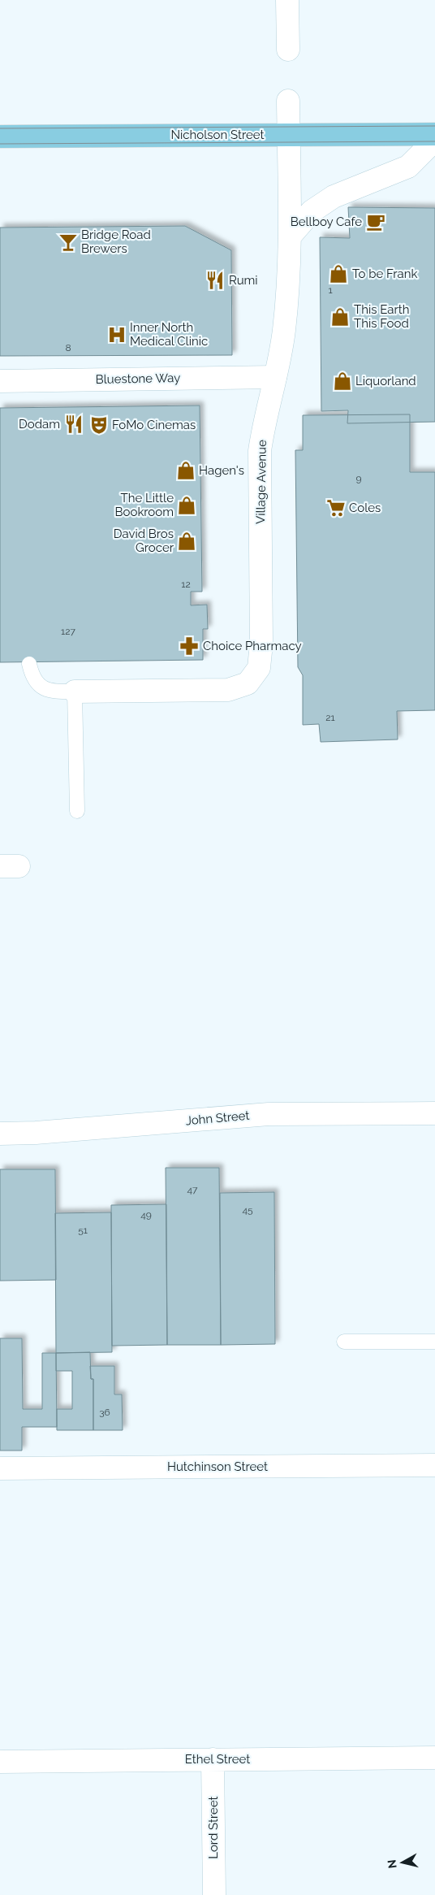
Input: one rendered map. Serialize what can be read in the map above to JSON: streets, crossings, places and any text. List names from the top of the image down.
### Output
{
  "streets": {
    "main road": ["Nicholson Street"],
    "street": [
      "Bluestone Way",
      "Village Avenue",
      "John Street",
      "Hutchinson Street",
      "Ethel Street",
      "Lord Street"
    ]
  },
  "crossings": [
    ["Nicholson Street", "Village Avenue"],
    ["Bluestone Way", "Village Avenue"],
    ["Ethel Street", "Lord Street"]
  ],
  "places": {
    "cafe": ["Bellboy Cafe"],
    "bar": ["Bridge Road Brewers"],
    "shop": [
      "To be Frank",
      "This Earth This Food",
      "Liquorland",
      "Hagen's",
      "The Little Bookroom",
      "David Bros Grocer"
    ],
    "restaurant": ["Rumi", "Dodam"],
    "hospital": ["Inner North Medical Clinic"],
    "theatre": ["FoMo Cinemas"],
    "supermarket": ["Coles"],
    "pharmacy": ["Choice Pharmacy"]
  },
  "house_numbers": [
    "1",
    "8",
    "9",
    "12",
    "127",
    "21",
    "47",
    "45",
    "49",
    "51",
    "36"
  ],
  "north": "left"
}
